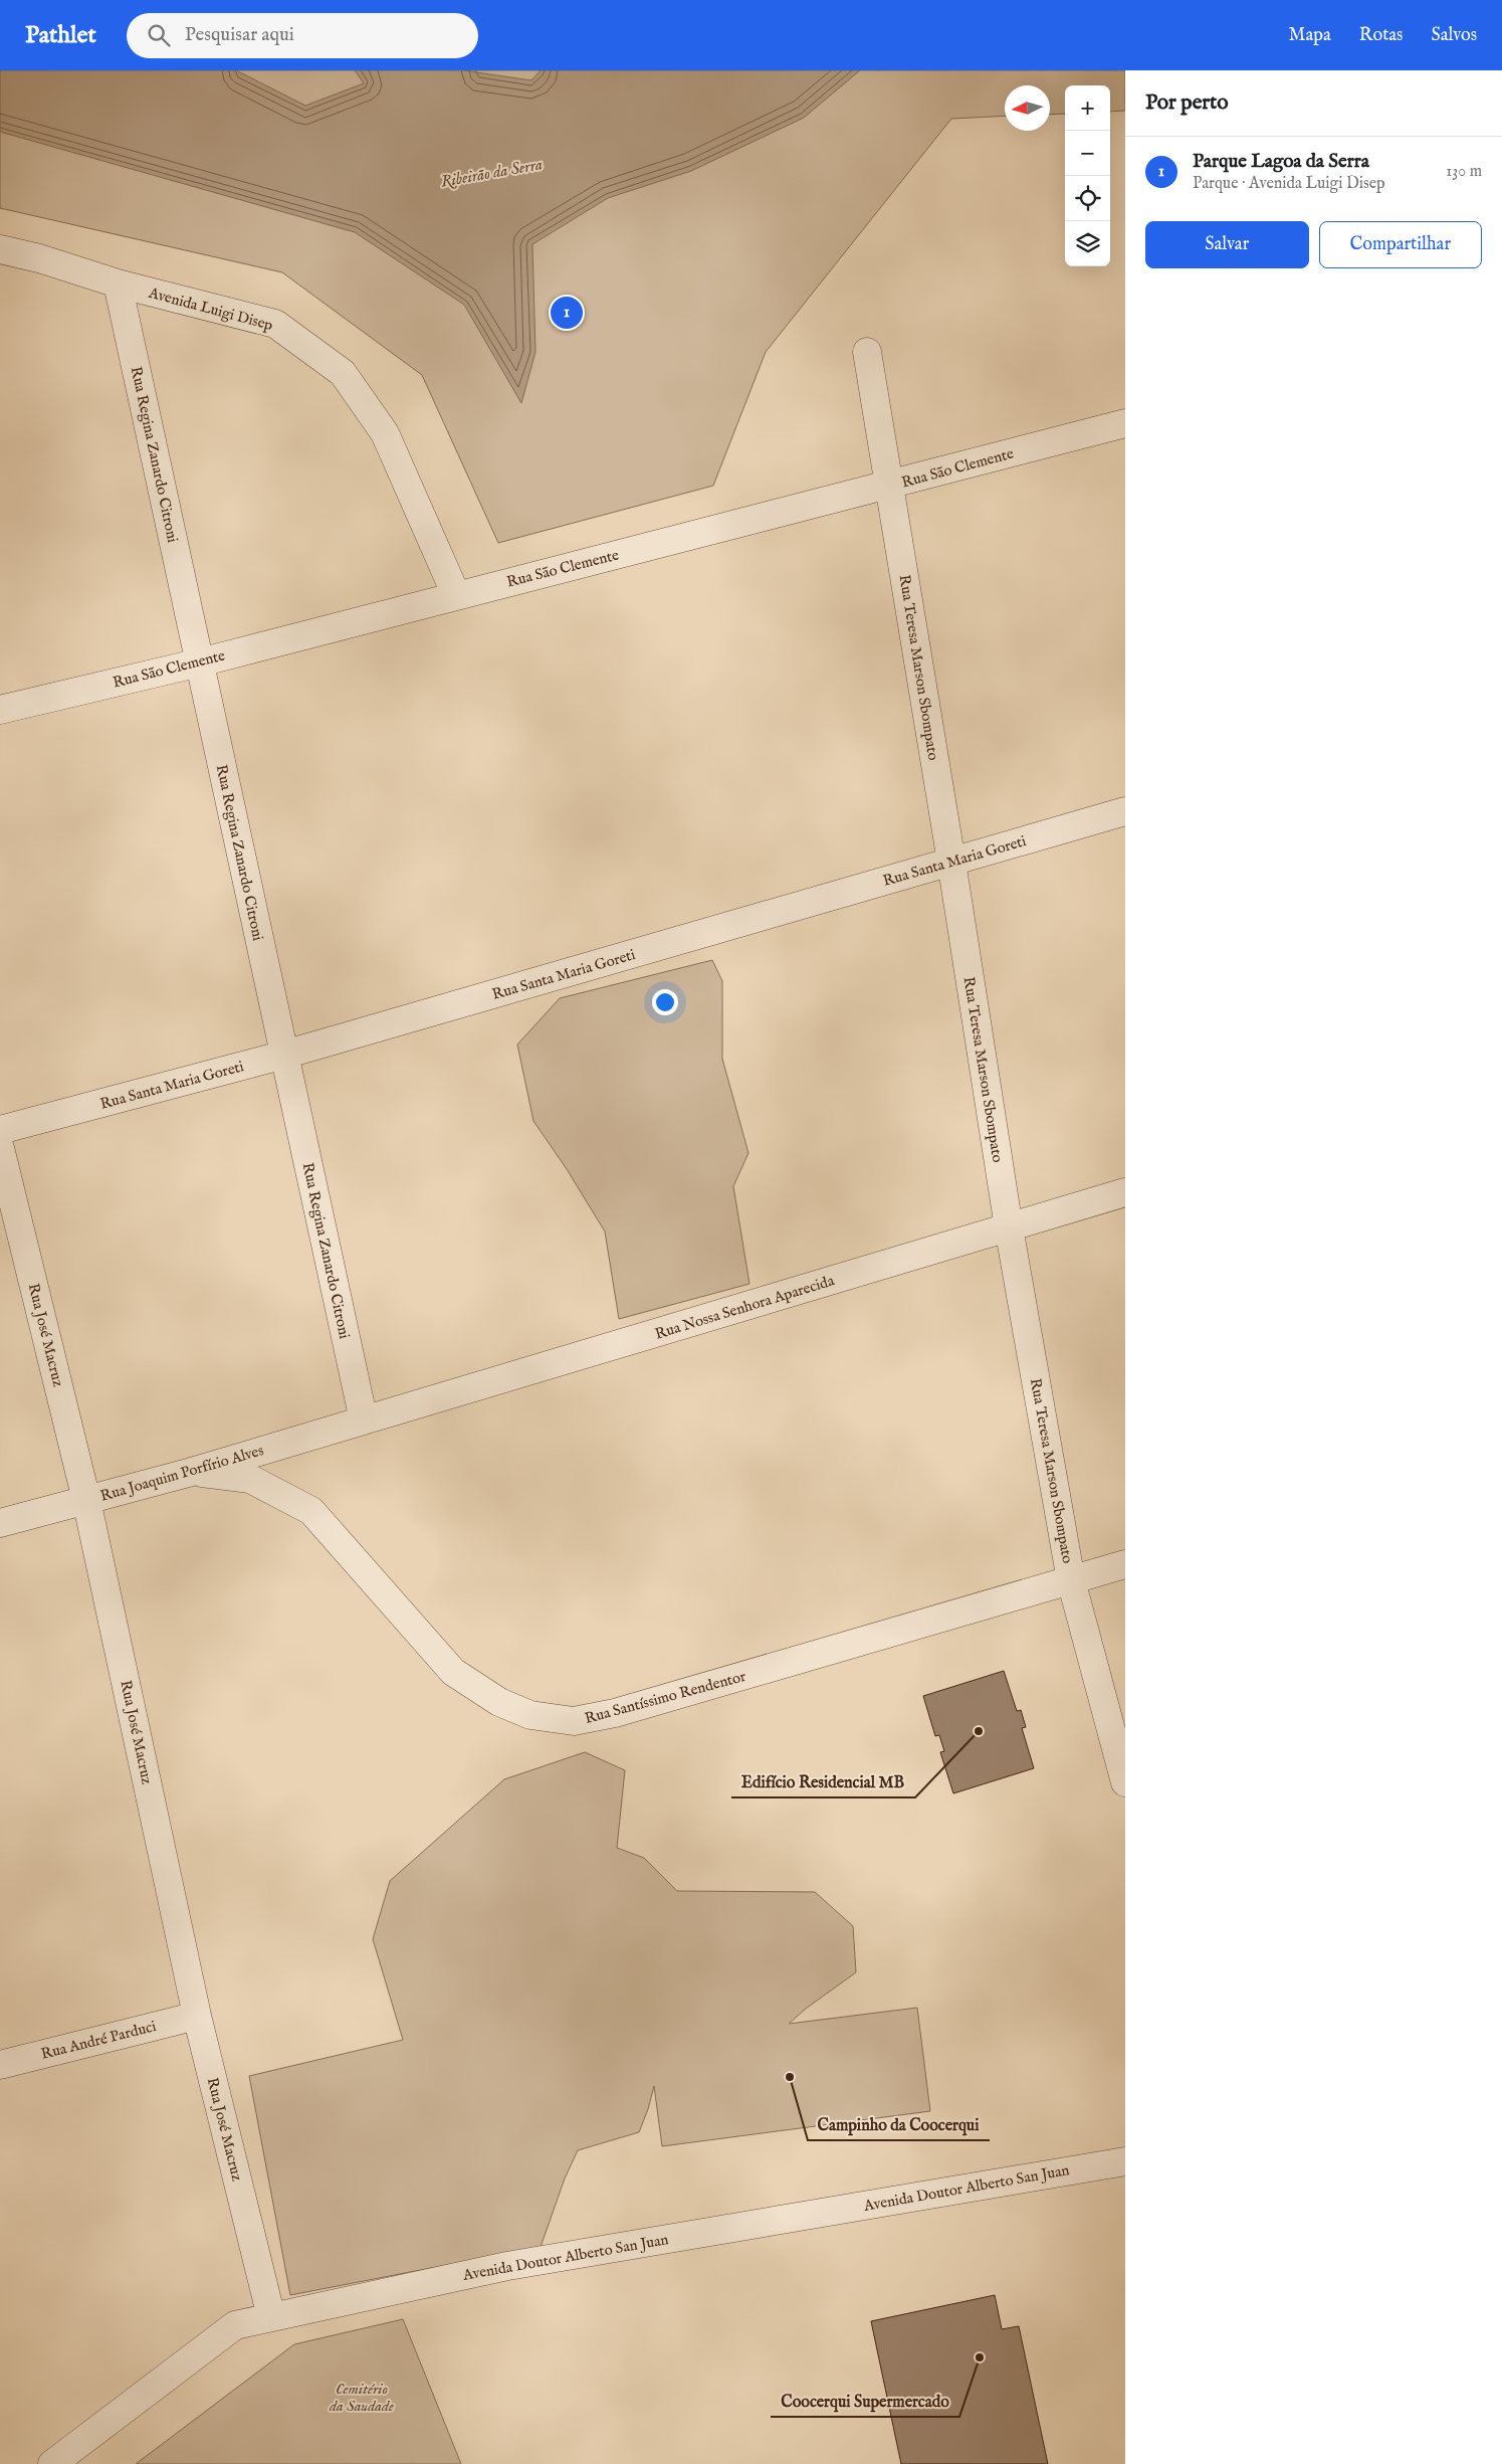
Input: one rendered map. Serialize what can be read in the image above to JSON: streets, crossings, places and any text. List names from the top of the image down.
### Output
{
  "streets": {
    "street": [
      "Avenida Luigi Disep",
      "Rua Regina Zanardo Citroni",
      "Rua São Clemente",
      "Rua Teresa Marson Sbompato",
      "Rua Santa Maria Goreti",
      "Rua Nossa Senhora Aparecida",
      "Rua José Macruz",
      "Rua Joaquim Porfírio Alves",
      "Rua Santíssimo Rendentor",
      "Rua André Parduci",
      "Avenida Doutor Alberto San Juan"
    ]
  },
  "crossings": [
    ["Avenida Luigi Disep", "Rua Regina Zanardo Citroni"],
    ["Avenida Luigi Disep", "Rua São Clemente"],
    ["Rua Regina Zanardo Citroni", "Rua São Clemente"],
    ["Rua Regina Zanardo Citroni", "Rua Santa Maria Goreti"],
    ["Rua Regina Zanardo Citroni", "Rua Nossa Senhora Aparecida"],
    ["Rua Regina Zanardo Citroni", "Rua Joaquim Porfírio Alves"],
    ["Rua São Clemente", "Rua Teresa Marson Sbompato"],
    ["Rua Teresa Marson Sbompato", "Rua Santa Maria Goreti"],
    ["Rua Teresa Marson Sbompato", "Rua Nossa Senhora Aparecida"],
    ["Rua Teresa Marson Sbompato", "Rua Santíssimo Rendentor"],
    ["Rua Nossa Senhora Aparecida", "Rua Joaquim Porfírio Alves"],
    ["Rua José Macruz", "Rua Joaquim Porfírio Alves"],
    ["Rua José Macruz", "Rua André Parduci"],
    ["Rua José Macruz", "Avenida Doutor Alberto San Juan"],
    ["Rua Joaquim Porfírio Alves", "Rua Santíssimo Rendentor"]
  ],
  "water": ["Ribeirão da Serra"],
  "parks": ["Cemitério da Saudade"],
  "places": ["Edifício Residencial MB", "Campinho da Coocerqui", "Coocerqui Supermercado"],
  "north": "left",
  "page": {
    "header": "Pathlet",
    "search": "Pesquisar aqui",
    "nav": ["Mapa", "Rotas", "Salvos"],
    "heading": "Por perto",
    "map_buttons": ["+", "−"],
    "list": [
      {
        "mark": "1",
        "name": "Parque Lagoa da Serra",
        "note": "Parque · Avenida Luigi Disep",
        "value": "130 m"
      }
    ],
    "buttons": ["Salvar", "Compartilhar"],
    "pins": "1"
  }
}
